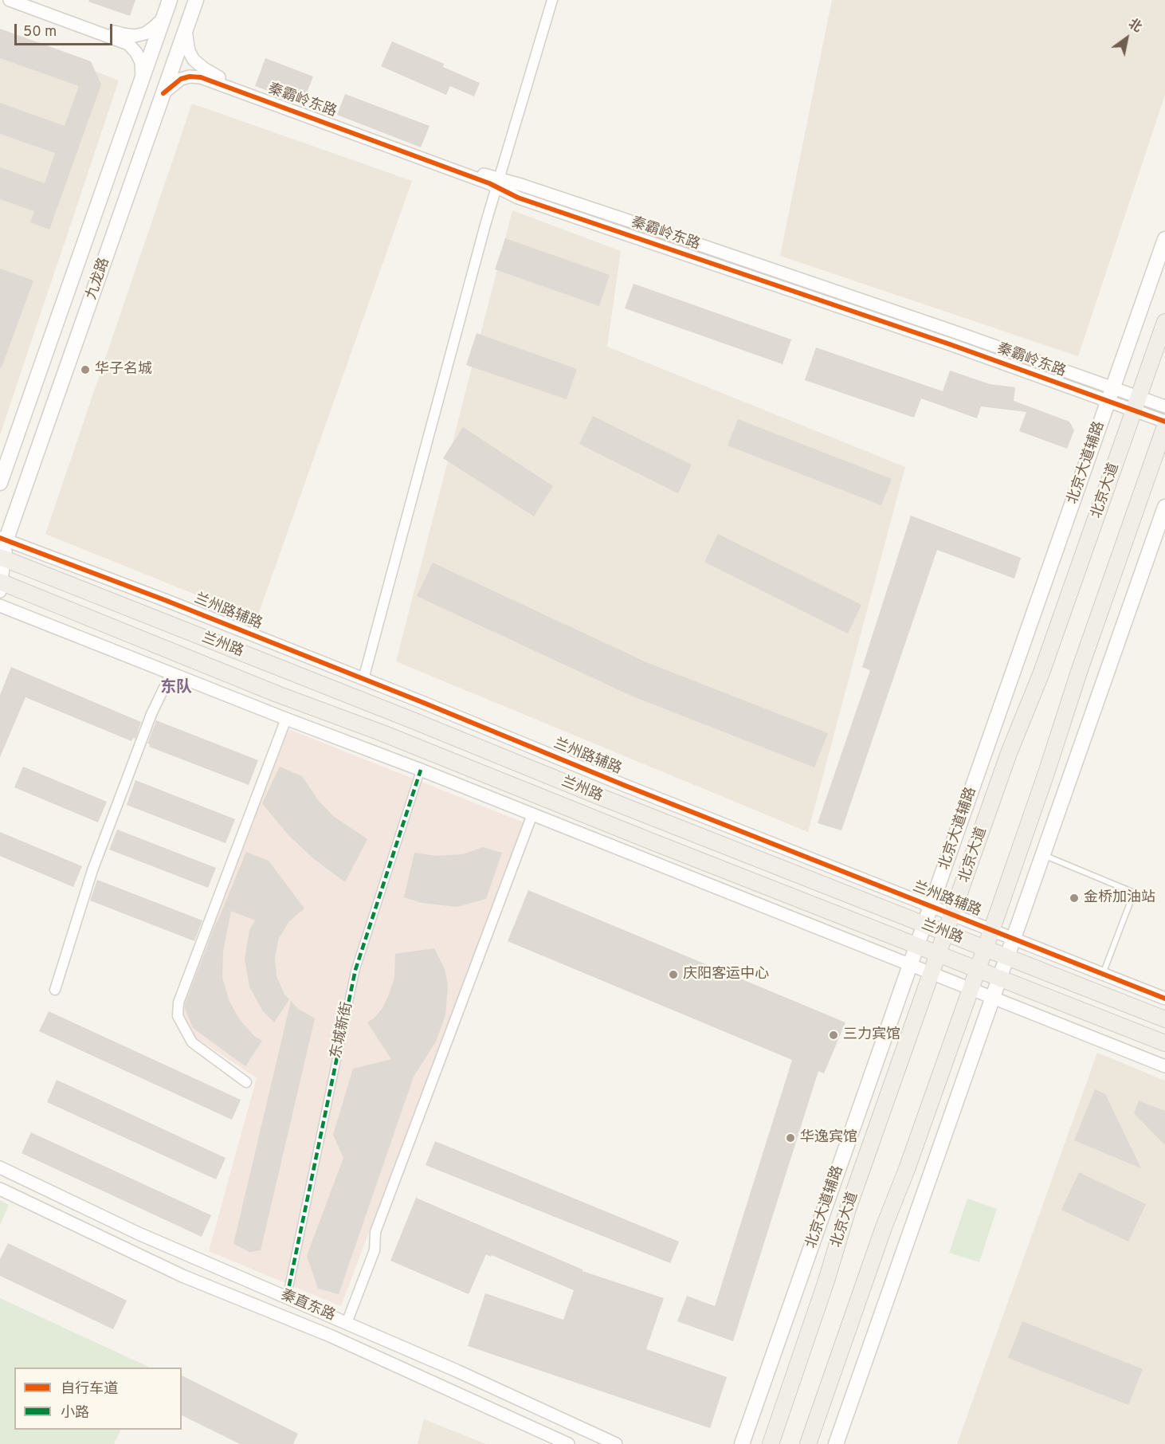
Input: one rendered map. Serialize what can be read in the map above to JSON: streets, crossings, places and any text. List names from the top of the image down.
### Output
{
  "streets": {
    "main road": [
      "九龙路",
      "北京大道辅路",
      "北京大道",
      "兰州路"
    ],
    "street": [
      "秦霸岭东路",
      "兰州路辅路",
      "东城新街",
      "秦直东路"
    ]
  },
  "crossings": [
    ["秦霸岭东路", "九龙路"],
    ["秦霸岭东路", "北京大道辅路"],
    ["秦霸岭东路", "北京大道"],
    ["九龙路", "兰州路辅路"],
    ["九龙路", "兰州路"],
    ["北京大道辅路", "兰州路辅路"],
    ["北京大道辅路", "兰州路"],
    ["北京大道", "兰州路辅路"],
    ["北京大道", "兰州路"],
    ["东城新街", "秦直东路"]
  ],
  "districts": ["东队"],
  "places": [
    "华子名城",
    "金桥加油站",
    "庆阳客运中心",
    "三力宾馆",
    "华逸宾馆"
  ],
  "legend": ["自行车道", "小路"],
  "scale_bar": "50 m",
  "north": "top right"
}
